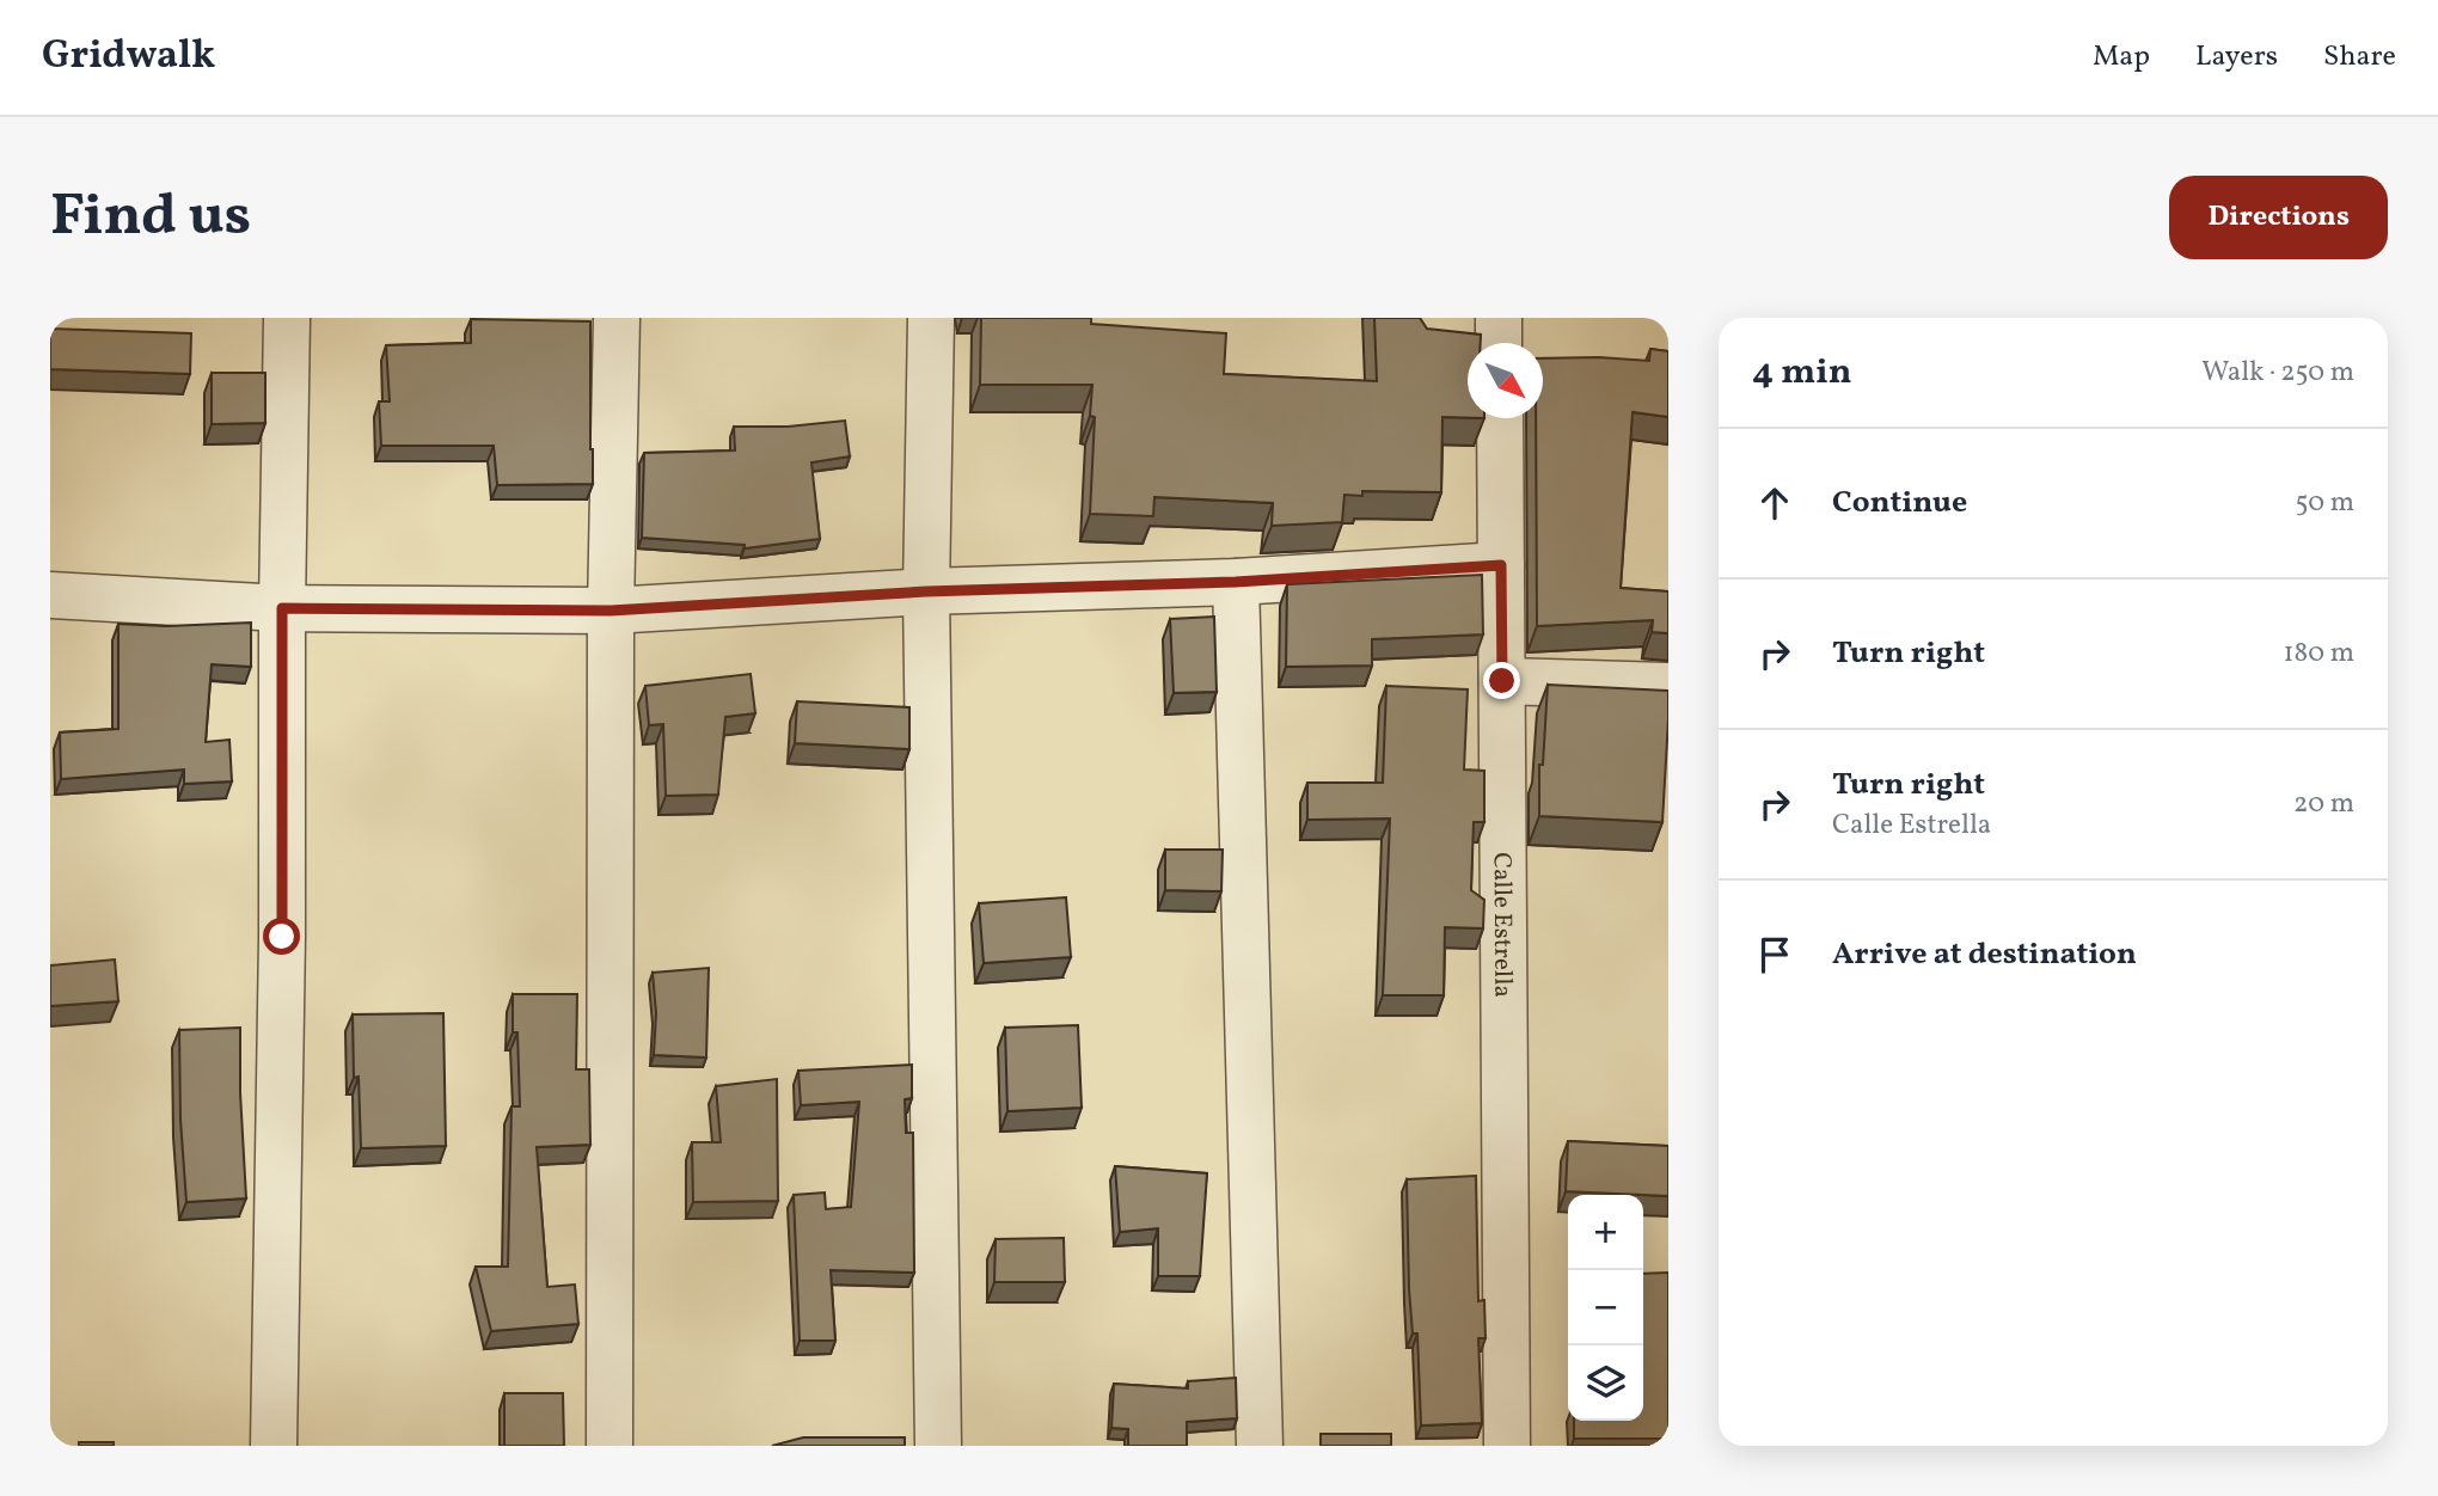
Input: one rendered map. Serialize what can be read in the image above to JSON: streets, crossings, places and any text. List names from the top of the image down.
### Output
{
  "streets": {
    "street": ["Calle Estrella"]
  },
  "north": "bottom right",
  "page": {
    "header": "Gridwalk",
    "nav": ["Map", "Layers", "Share"],
    "buttons": "Directions",
    "title": "Find us",
    "heading": ["4 min", "Walk · 250 m"],
    "list": [
      ["Continue", "50 m"],
      ["Turn right", "180 m"],
      ["Turn right", "Calle Estrella", "20 m"],
      "Arrive at destination"
    ],
    "map_buttons": ["+", "−"]
  }
}
